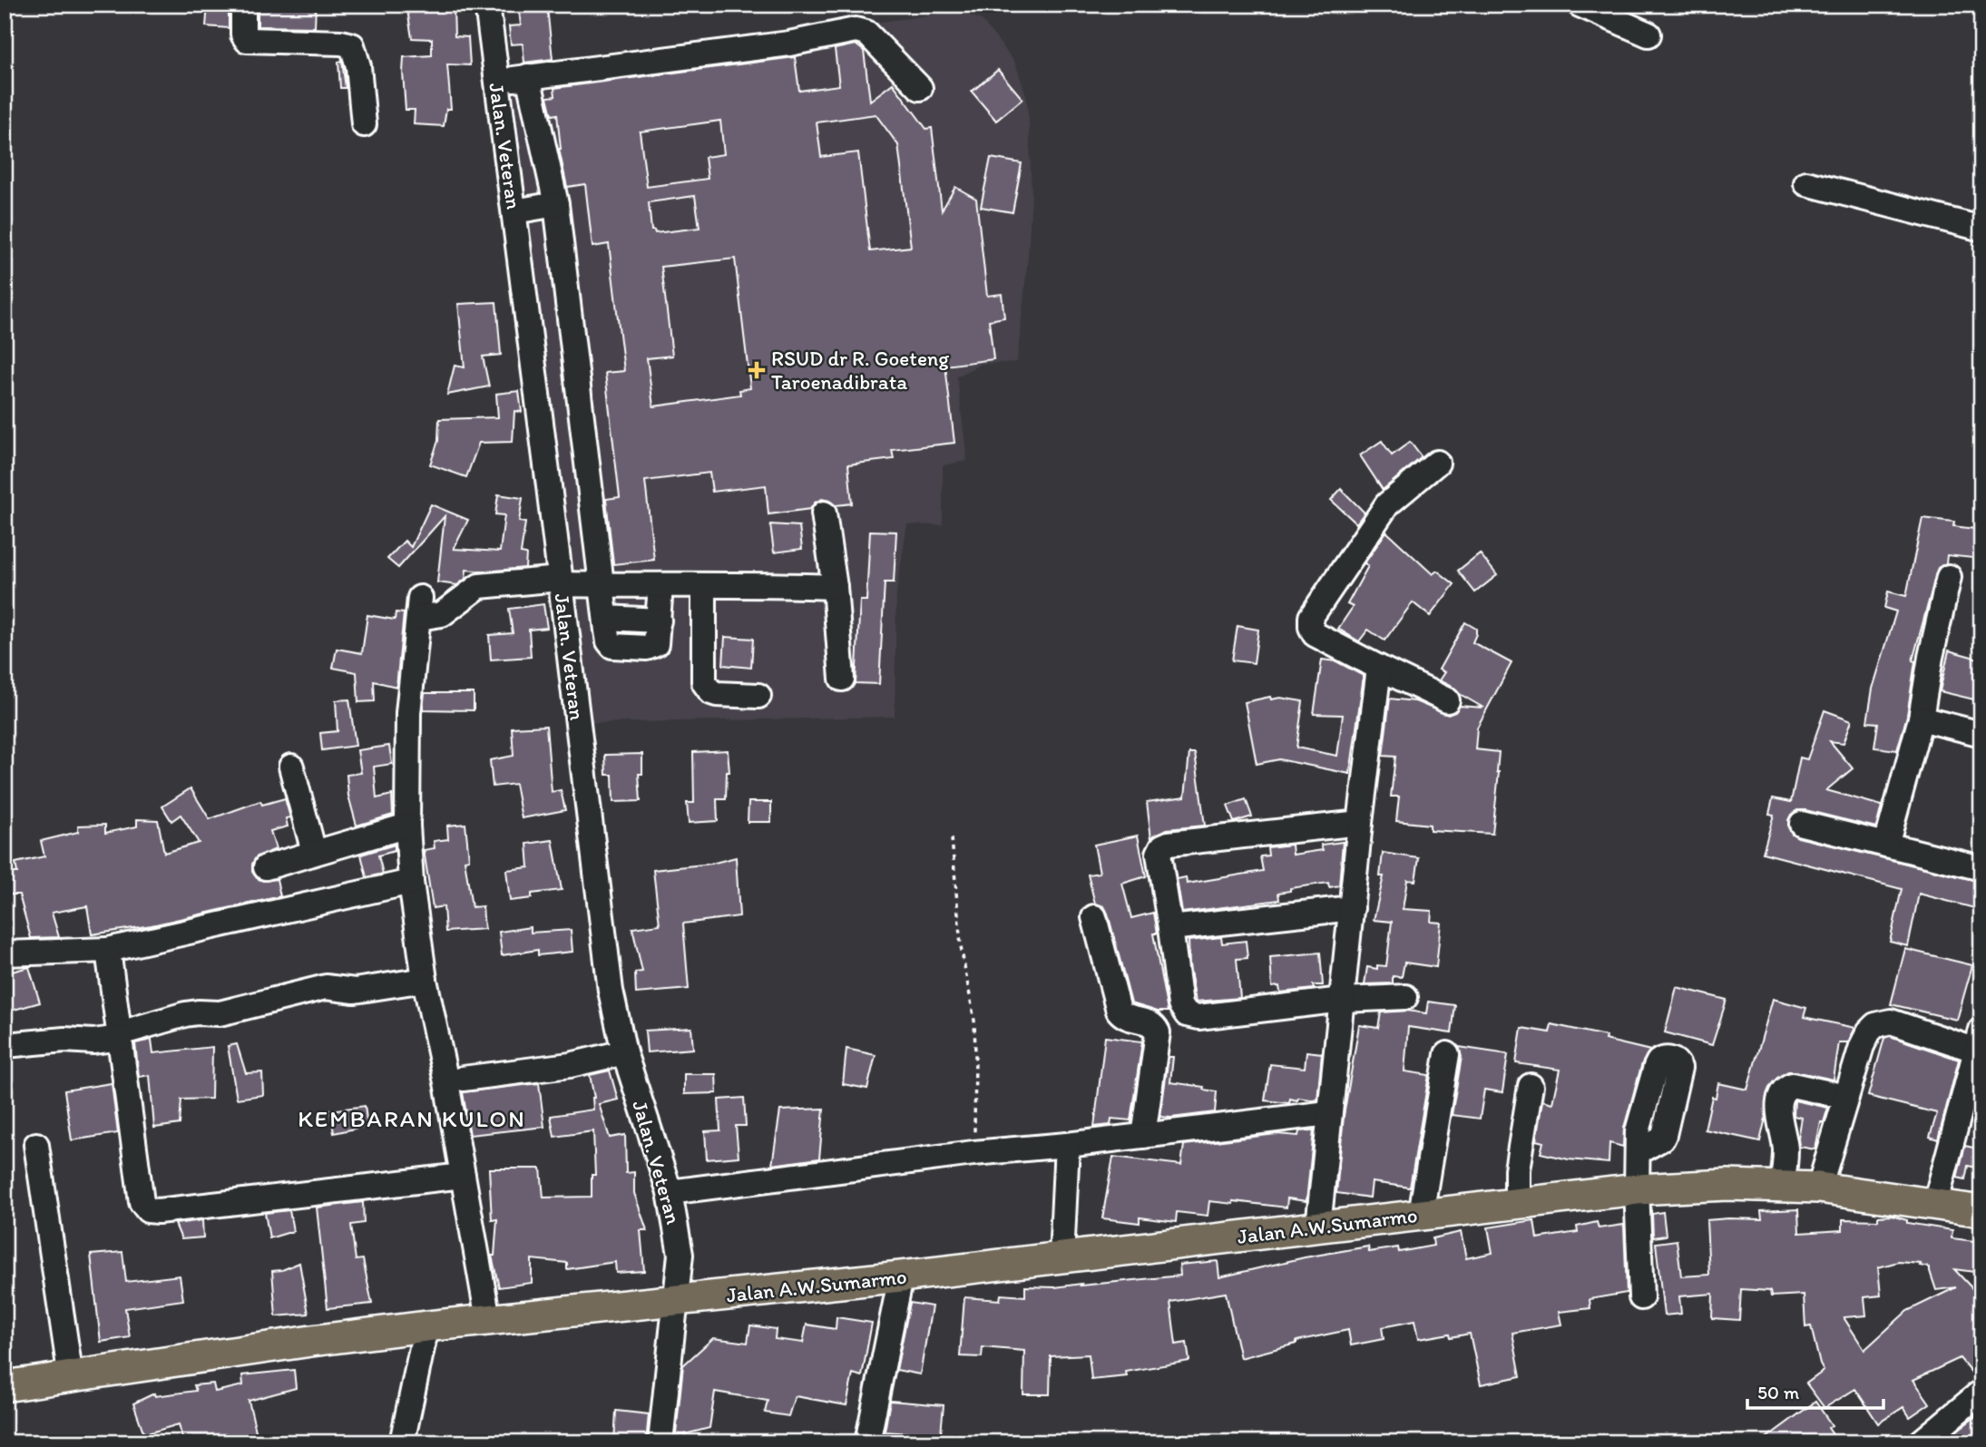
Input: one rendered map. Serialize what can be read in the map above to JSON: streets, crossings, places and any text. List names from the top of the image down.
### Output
{
  "streets": {
    "main road": ["Jalan A.W.Sumarmo"],
    "street": ["Jalan. Veteran"]
  },
  "crossings": [
    ["Jalan. Veteran", "Jalan A.W.Sumarmo"]
  ],
  "districts": ["KEMBARAN KULON"],
  "places": {
    "health": ["RSUD dr R. Goeteng Taroenadibrata"]
  },
  "scale_bar": "50 m"
}
